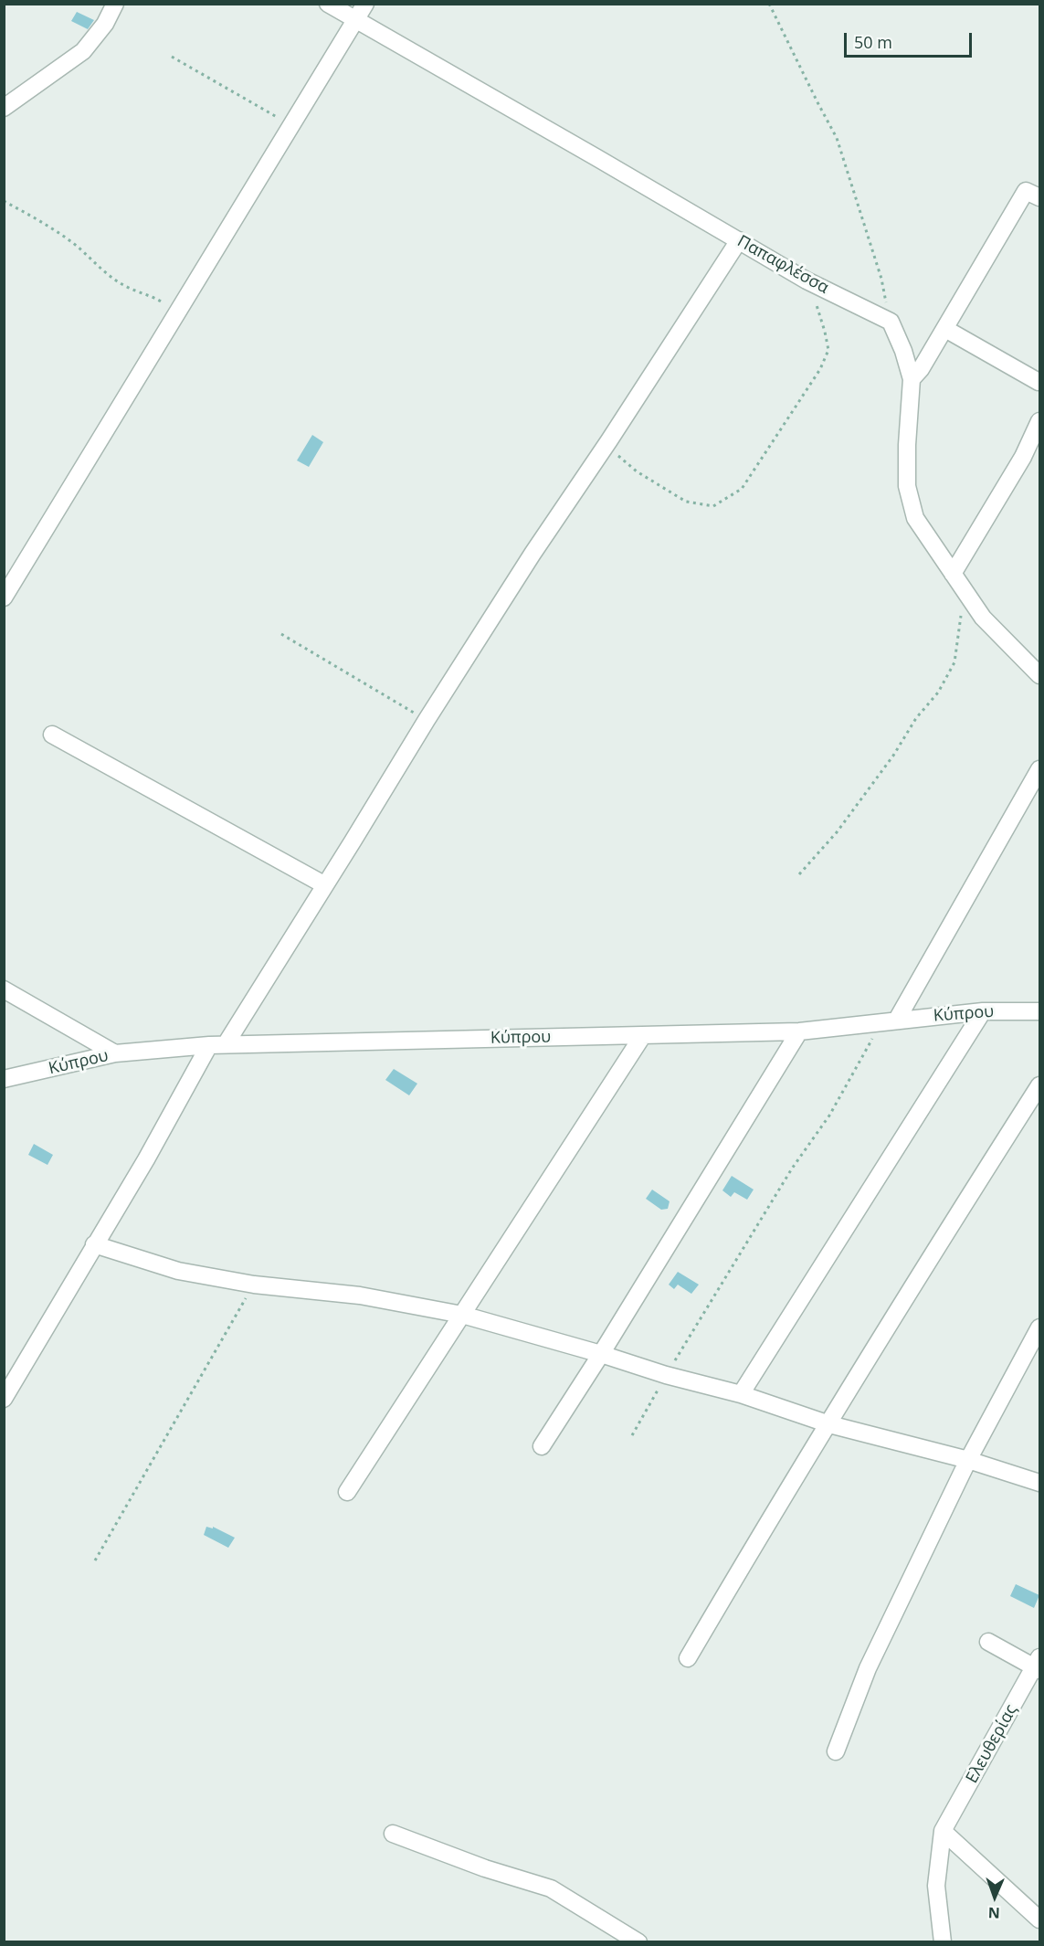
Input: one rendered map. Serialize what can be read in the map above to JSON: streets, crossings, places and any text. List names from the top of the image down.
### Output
{
  "streets": {
    "street": ["Παπαφλέσσα", "Κύπρου", "Ελευθερίας"]
  },
  "scale_bar": "50 m",
  "north": "bottom"
}
